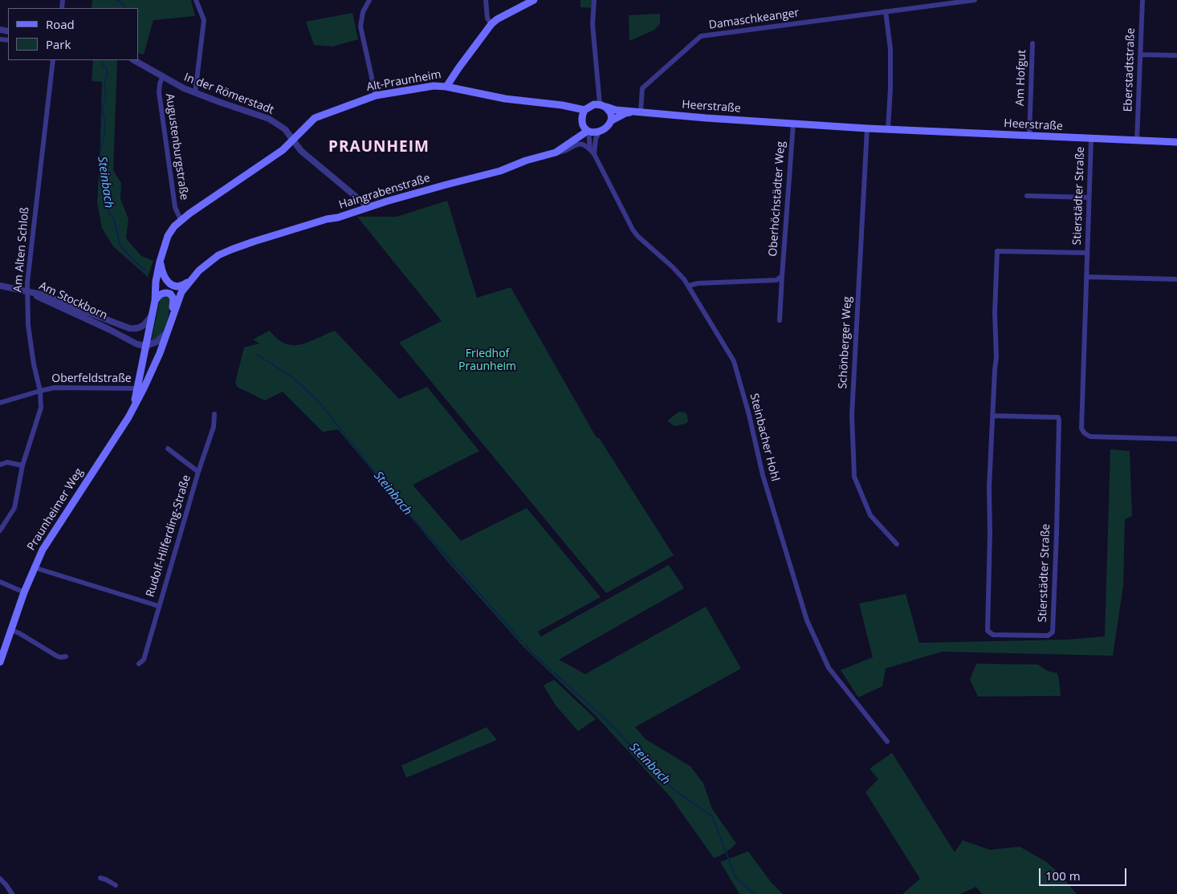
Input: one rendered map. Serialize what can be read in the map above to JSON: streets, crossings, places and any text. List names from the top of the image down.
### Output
{
  "streets": {
    "main road": [
      "Alt-Praunheim",
      "Heerstraße",
      "Haingrabenstraße",
      "Praunheimer Weg"
    ],
    "street": [
      "Damaschkeanger",
      "Eberstadtstraße",
      "Am Hofgut",
      "In der Römerstadt",
      "Augustenburgstraße",
      "Stierstädter Straße",
      "Oberhöchstädter Weg",
      "Am Alten Schloß",
      "Am Stockborn",
      "Schönberger Weg",
      "Oberfeldstraße",
      "Steinbacher Hohl",
      "Rudolf-Hilferding-Straße"
    ]
  },
  "crossings": [
    ["Damaschkeanger", "Heerstraße"],
    ["Eberstadtstraße", "Heerstraße"],
    ["Am Hofgut", "Heerstraße"],
    ["Alt-Praunheim", "In der Römerstadt"],
    ["Alt-Praunheim", "Augustenburgstraße"],
    ["Alt-Praunheim", "Praunheimer Weg"],
    ["In der Römerstadt", "Augustenburgstraße"],
    ["In der Römerstadt", "Haingrabenstraße"],
    ["Heerstraße", "Haingrabenstraße"],
    ["Heerstraße", "Stierstädter Straße"],
    ["Heerstraße", "Oberhöchstädter Weg"],
    ["Heerstraße", "Schönberger Weg"],
    ["Haingrabenstraße", "Praunheimer Weg"],
    ["Am Alten Schloß", "Am Stockborn"],
    ["Am Alten Schloß", "Oberfeldstraße"],
    ["Am Stockborn", "Praunheimer Weg"],
    ["Oberfeldstraße", "Praunheimer Weg"],
    ["Praunheimer Weg", "Rudolf-Hilferding-Straße"]
  ],
  "districts": ["PRAUNHEIM"],
  "water": ["Steinbach"],
  "parks": ["Friedhof Praunheim"],
  "legend": ["Road", "Park"],
  "scale_bar": "100 m"
}
